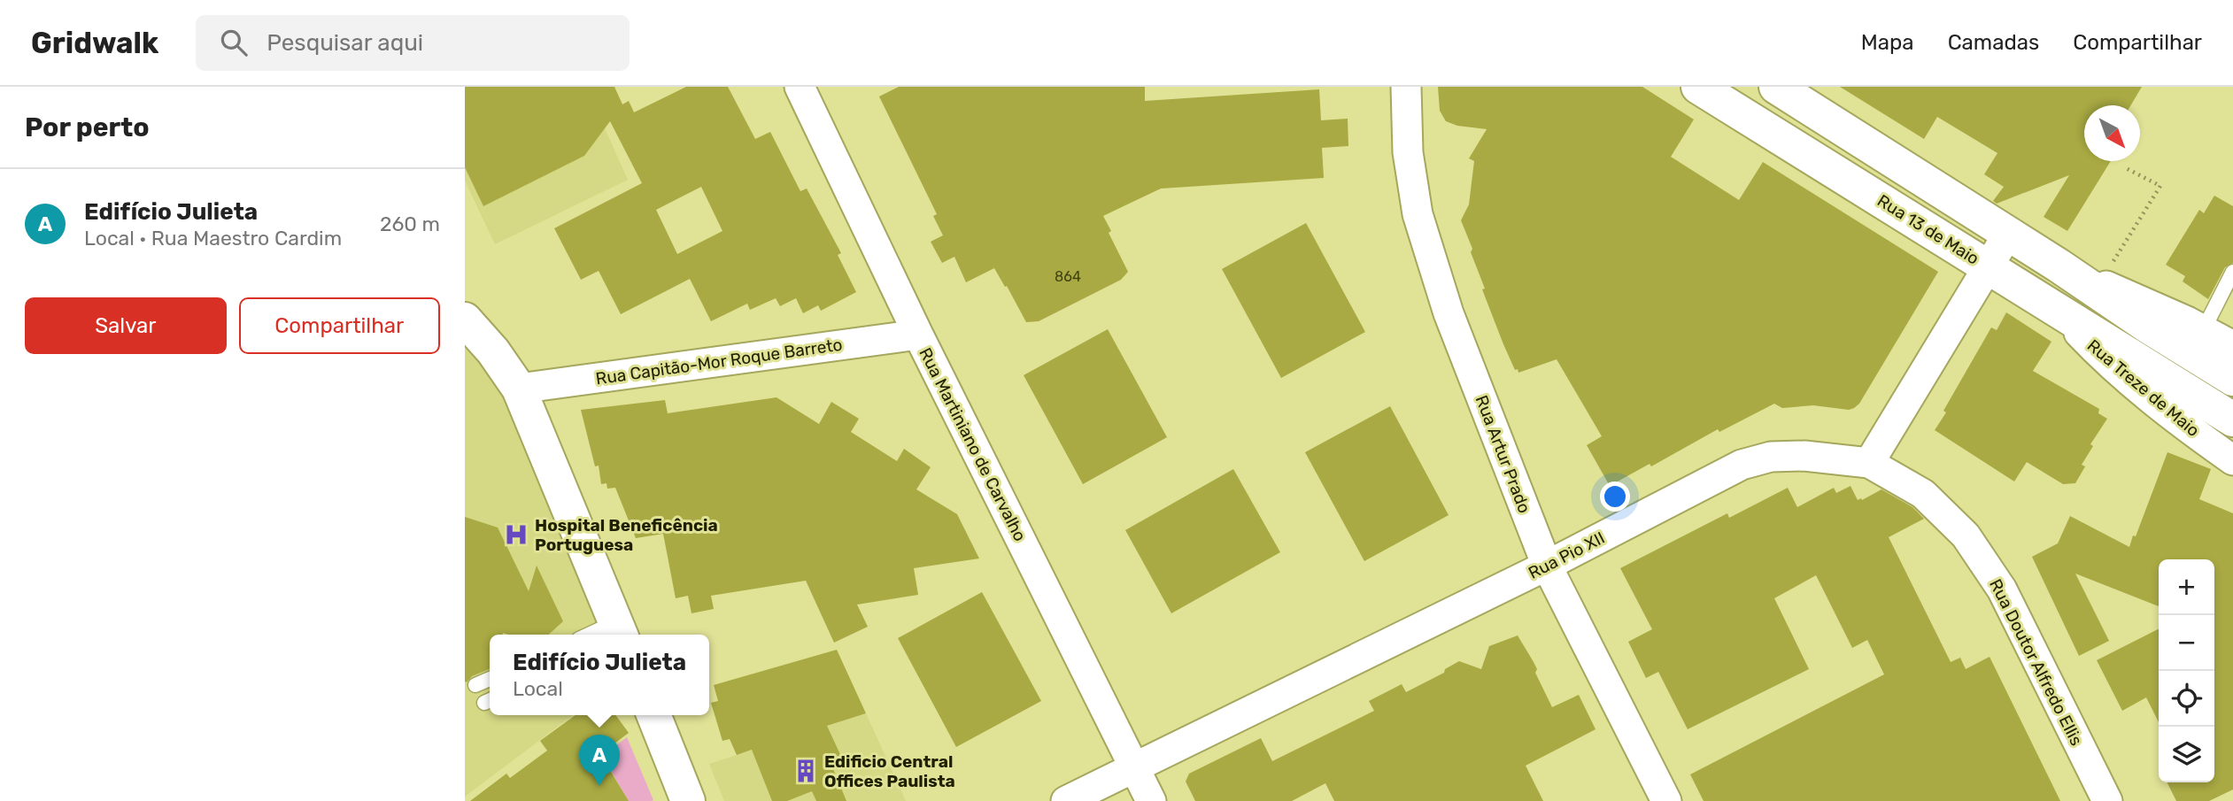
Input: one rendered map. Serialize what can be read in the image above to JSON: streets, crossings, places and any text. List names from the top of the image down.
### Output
{
  "streets": {
    "main road": ["Rua 13 de Maio"],
    "street": [
      "Rua Capitão-Mor Roque Barreto",
      "Rua Treze de Maio",
      "Rua Martiniano de Carvalho",
      "Rua Artur Prado",
      "Rua Pio XII",
      "Rua Doutor Alfredo Ellis"
    ]
  },
  "crossings": [
    ["Rua 13 de Maio", "Rua Treze de Maio"],
    ["Rua Capitão-Mor Roque Barreto", "Rua Martiniano de Carvalho"],
    ["Rua Martiniano de Carvalho", "Rua Pio XII"],
    ["Rua Artur Prado", "Rua Pio XII"],
    ["Rua Pio XII", "Rua Doutor Alfredo Ellis"]
  ],
  "places": {
    "hospital": ["Hospital Beneficência Portuguesa"],
    "building": ["Edificio Central Offices Paulista"]
  },
  "house_numbers": ["864"],
  "north": "bottom right",
  "page": {
    "header": "Gridwalk",
    "search": "Pesquisar aqui",
    "nav": ["Mapa", "Camadas", "Compartilhar"],
    "heading": "Por perto",
    "list": [
      {
        "mark": "A",
        "name": "Edifício Julieta",
        "note": "Local · Rua Maestro Cardim",
        "value": "260 m"
      }
    ],
    "buttons": ["Salvar", "Compartilhar"],
    "map_buttons": ["+", "−"],
    "popup": ["Edifício Julieta", "Local"],
    "pins": "A"
  }
}
